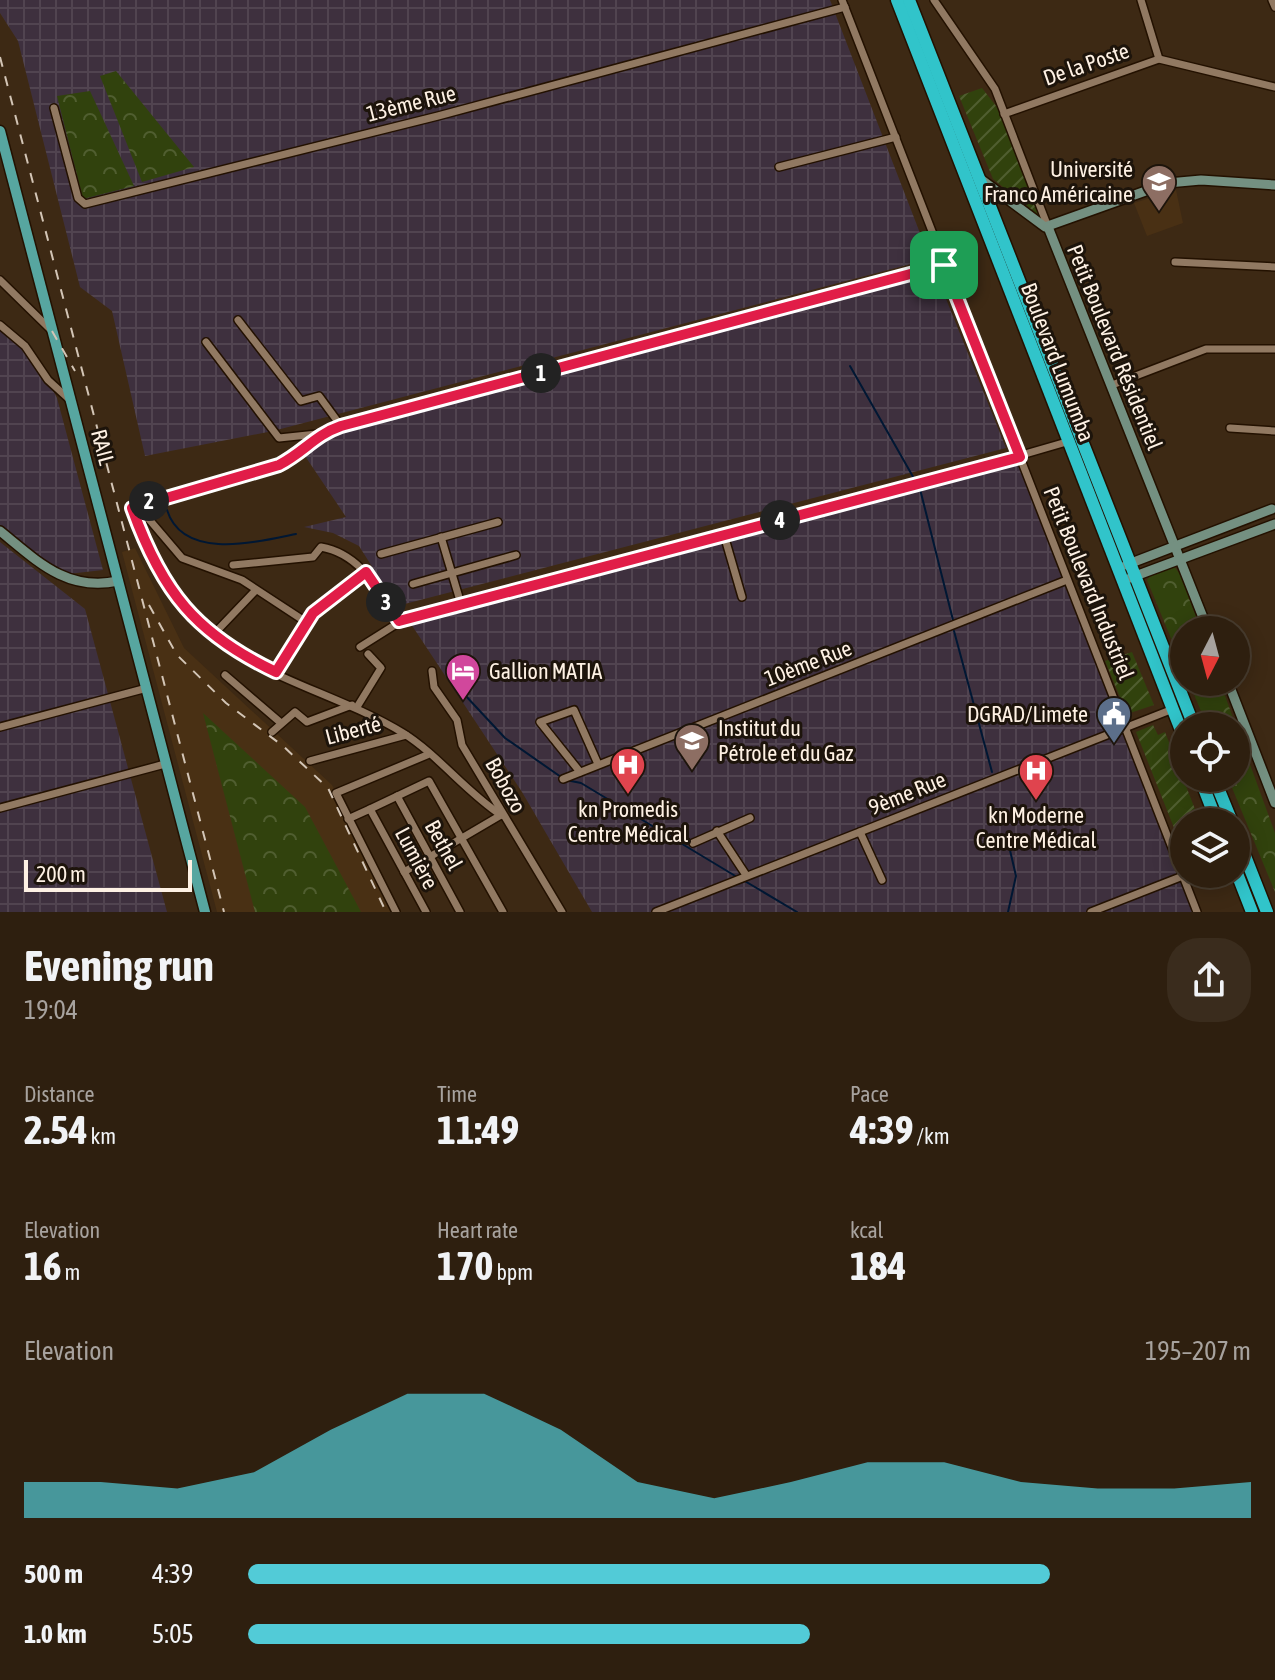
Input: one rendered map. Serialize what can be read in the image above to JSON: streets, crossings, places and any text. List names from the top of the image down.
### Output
{
  "streets": {
    "highway": ["Boulevard Lumumba"],
    "main road": ["RAIL"],
    "street": [
      "De la Poste",
      "13ème Rue",
      "Petit Boulevard Résidentiel",
      "Petit Boulevard Industriel",
      "10ème Rue",
      "Liberté",
      "Bobozo",
      "9ème Rue",
      "Bethel",
      "Lumière"
    ]
  },
  "crossings": [
    ["De la Poste", "Petit Boulevard Résidentiel"],
    ["13ème Rue", "Petit Boulevard Industriel"],
    ["Boulevard Lumumba", "9ème Rue"],
    ["Petit Boulevard Industriel", "10ème Rue"],
    ["Petit Boulevard Industriel", "9ème Rue"]
  ],
  "places": {
    "school or university": ["Université Franco Américaine", "Institut du Pétrole et du Gaz"],
    "hotel": ["Gallion MATIA"],
    "public building": ["DGRAD/Limete"],
    "hospital": ["kn Promedis Centre Médical", "kn Moderne Centre Médical"]
  },
  "scale_bar": "200 m",
  "north": "bottom",
  "page": {
    "pins": [
      "1",
      "2",
      "4",
      "3"
    ],
    "scale": "200 m",
    "heading": ["Evening run", "19:04"],
    "stats": [
      ["Distance", "2.54 km"],
      ["Time", "11:49"],
      ["Pace", "4:39 /km"],
      ["Elevation", "16 m"],
      ["Heart rate", "170 bpm"],
      ["kcal", "184"]
    ],
    "chart": ["Elevation", "195–207 m"],
    "list": [
      {
        "name": "500 m",
        "note": "4:39"
      },
      {
        "name": "1.0 km",
        "note": "5:05"
      }
    ]
  }
}
